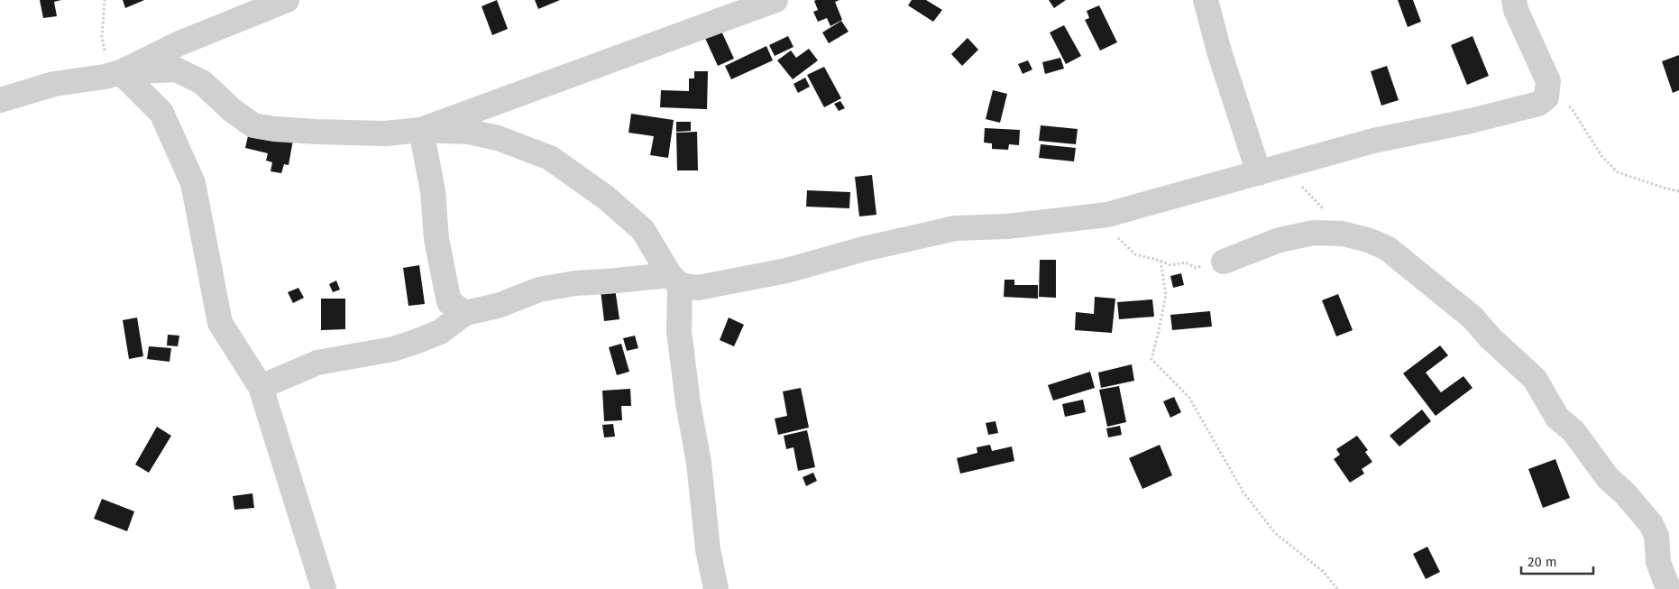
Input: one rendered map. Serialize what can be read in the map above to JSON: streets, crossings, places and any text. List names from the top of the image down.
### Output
{
  "scale_bar": "20 m"
}
